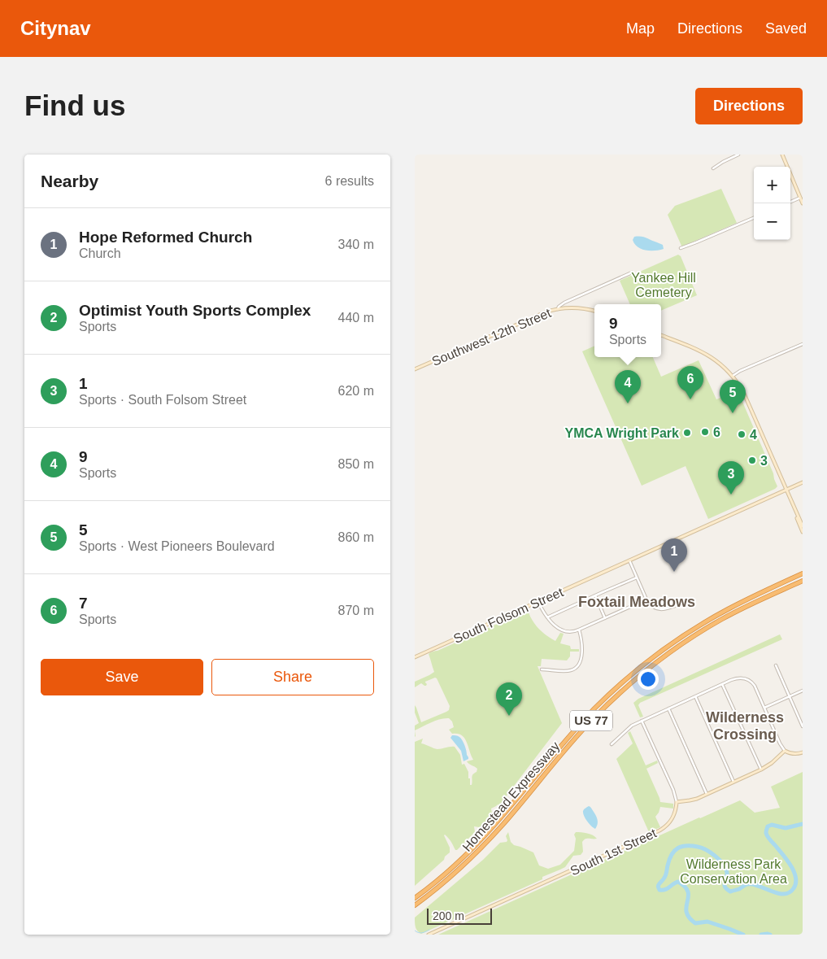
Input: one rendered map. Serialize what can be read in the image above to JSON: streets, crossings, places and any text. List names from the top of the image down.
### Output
{
  "streets": {
    "highway": ["US 77", "Homestead Expressway"],
    "street": ["Southwest 12th Street", "South Folsom Street", "South 1st Street"]
  },
  "districts": ["Foxtail Meadows", "Wilderness Crossing"],
  "parks": ["Yankee Hill Cemetery", "Wilderness Park Conservation Area"],
  "places": [
    "6",
    "YMCA Wright Park",
    "4",
    "3"
  ],
  "scale_bar": "200 m",
  "page": {
    "header": "Citynav",
    "nav": ["Map", "Directions", "Saved"],
    "buttons": [
      "Directions",
      ["Save", "Share"]
    ],
    "title": "Find us",
    "heading": ["Nearby", "6 results"],
    "map_buttons": ["+", "−"],
    "list": [
      {
        "mark": "1",
        "name": "Hope Reformed Church",
        "note": "Church",
        "value": "340 m"
      },
      {
        "mark": "2",
        "name": "Optimist Youth Sports Complex",
        "note": "Sports",
        "value": "440 m"
      },
      {
        "mark": "3",
        "name": "1",
        "note": "Sports · South Folsom Street",
        "value": "620 m"
      },
      {
        "mark": "4",
        "name": "9",
        "note": "Sports",
        "value": "850 m"
      },
      {
        "mark": "5",
        "name": "5",
        "note": "Sports · West Pioneers Boulevard",
        "value": "860 m"
      },
      {
        "mark": "6",
        "name": "7",
        "note": "Sports",
        "value": "870 m"
      }
    ],
    "popup": ["9", "Sports"],
    "pins": [
      "6",
      "4",
      "5",
      "3",
      "1",
      "2"
    ],
    "scale": "200 m"
  }
}
